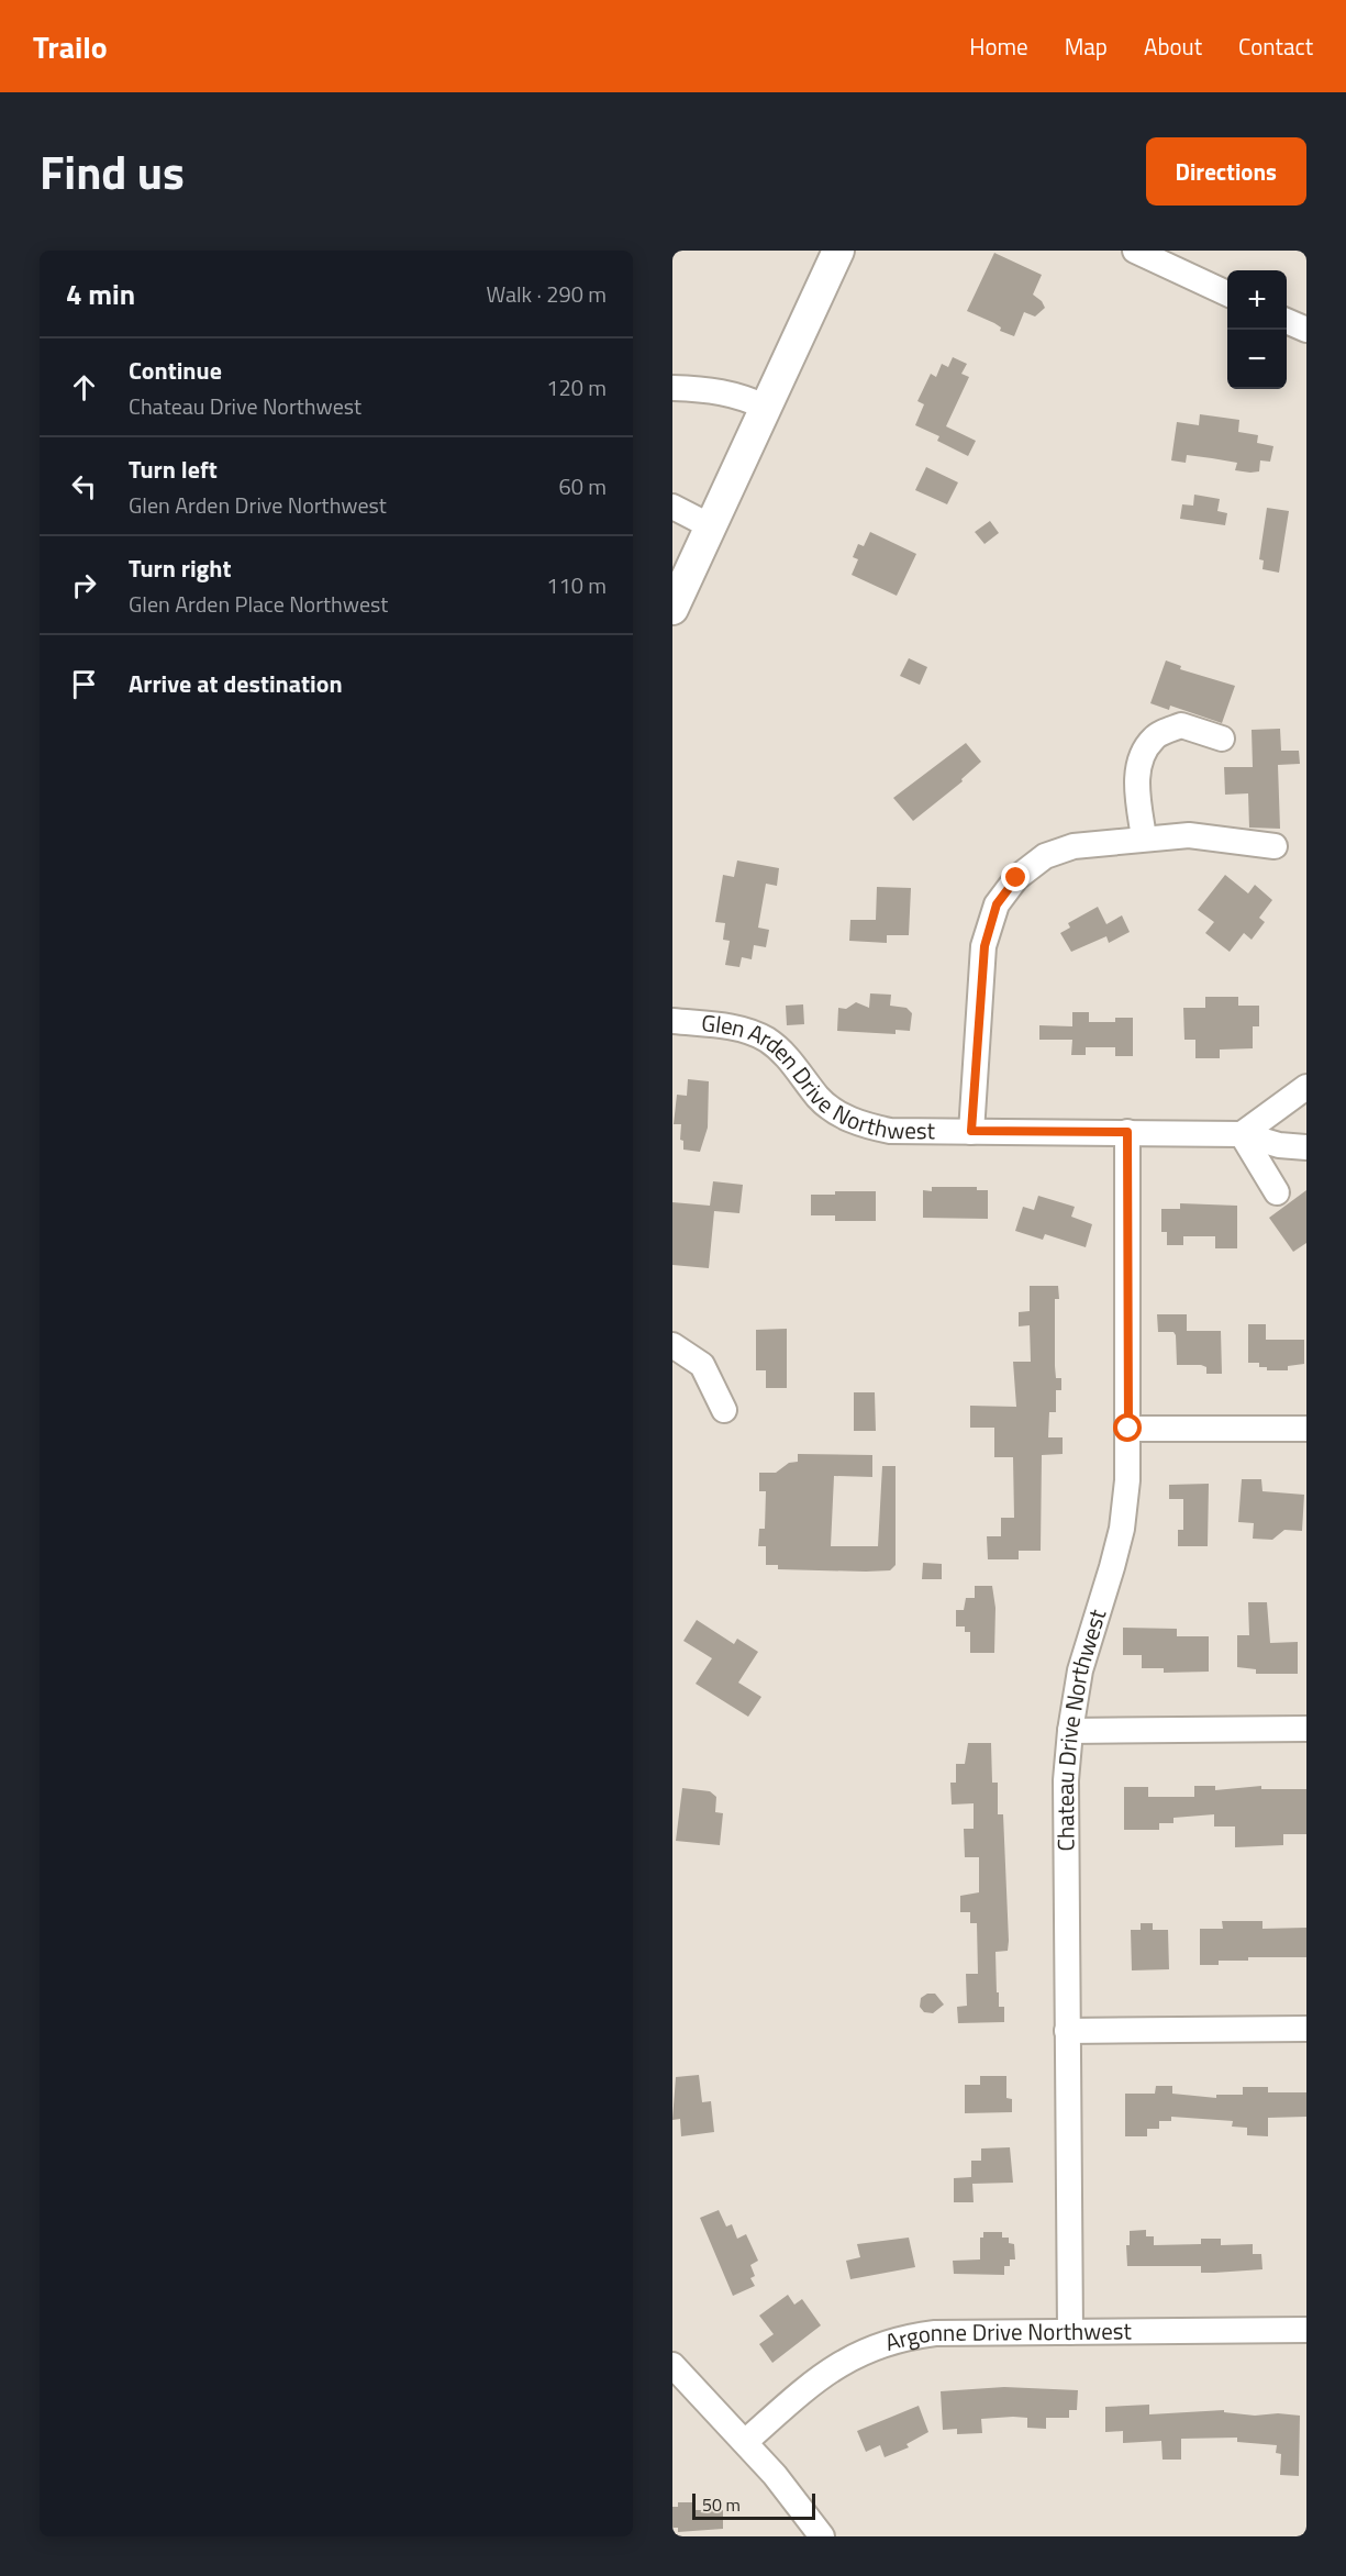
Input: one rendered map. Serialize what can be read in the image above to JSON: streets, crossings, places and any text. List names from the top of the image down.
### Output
{
  "streets": {
    "street": ["Glen Arden Drive Northwest", "Chateau Drive Northwest", "Argonne Drive Northwest"]
  },
  "crossings": [
    ["Glen Arden Drive Northwest", "Chateau Drive Northwest"],
    ["Chateau Drive Northwest", "Argonne Drive Northwest"]
  ],
  "scale_bar": "50 m",
  "page": {
    "header": "Trailo",
    "nav": [
      "Home",
      "Map",
      "About",
      "Contact"
    ],
    "title": "Find us",
    "buttons": "Directions",
    "heading": ["4 min", "Walk · 290 m"],
    "map_buttons": ["+", "−"],
    "list": [
      ["Continue", "Chateau Drive Northwest", "120 m"],
      ["Turn left", "Glen Arden Drive Northwest", "60 m"],
      ["Turn right", "Glen Arden Place Northwest", "110 m"],
      "Arrive at destination"
    ],
    "scale": "50 m"
  }
}
